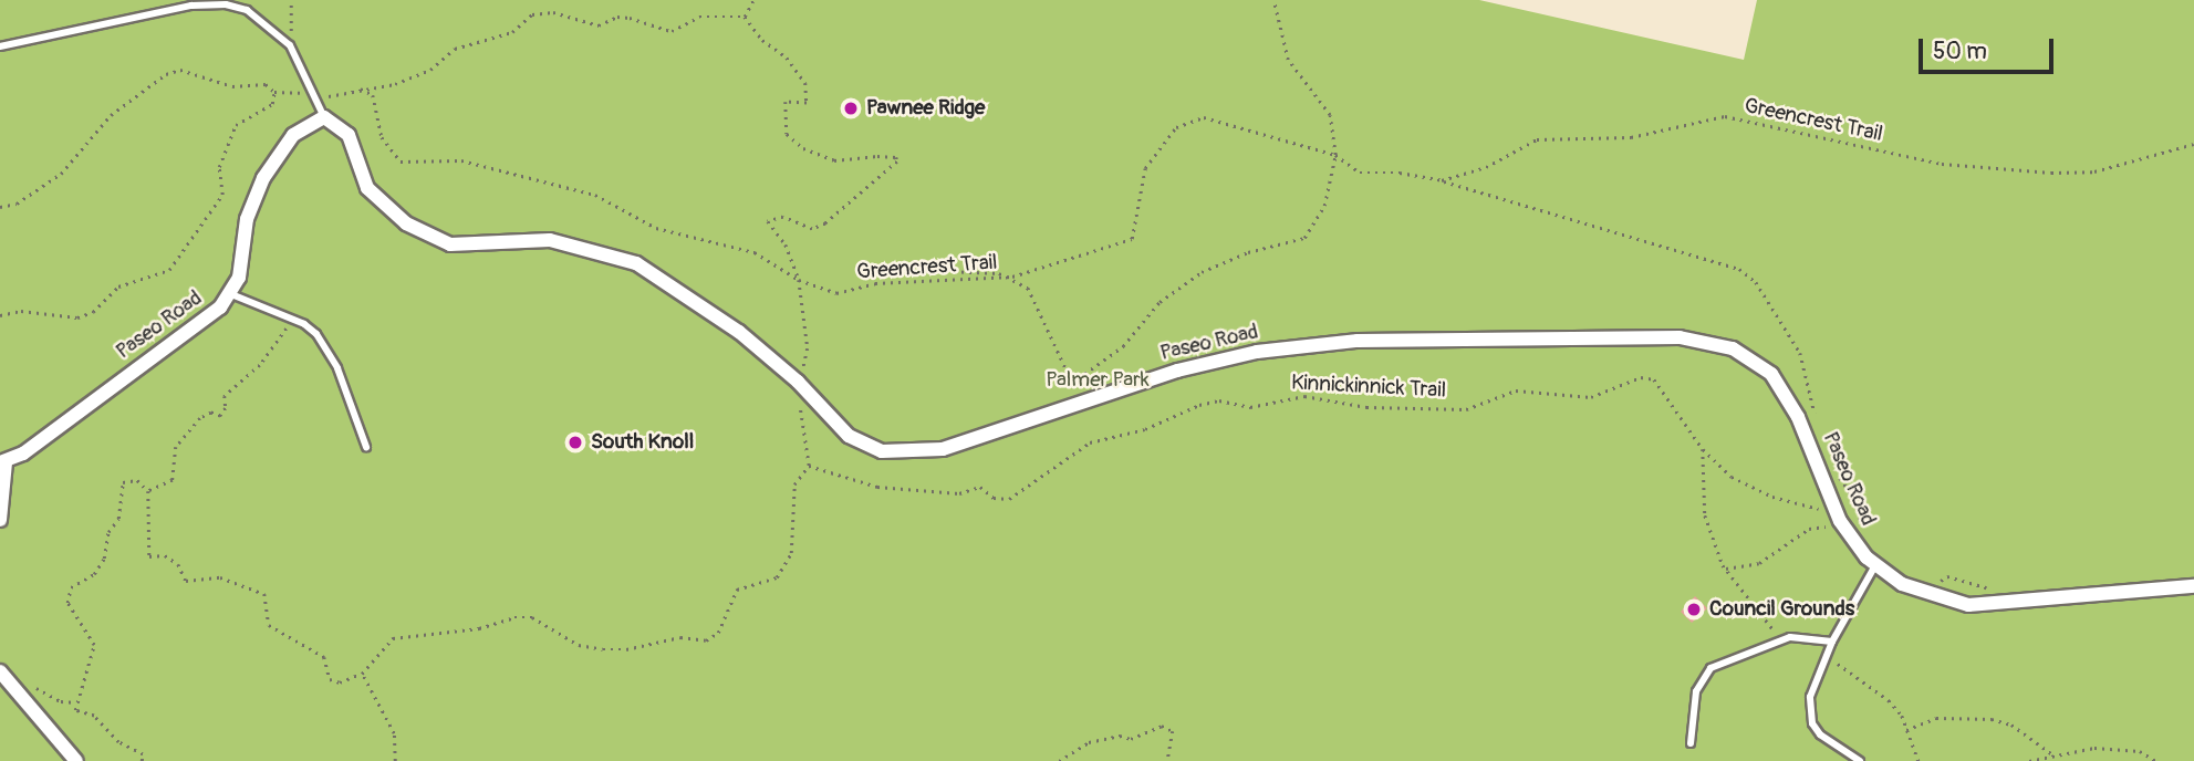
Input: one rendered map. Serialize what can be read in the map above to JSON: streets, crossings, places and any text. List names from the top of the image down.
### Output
{
  "streets": {
    "street": ["Paseo Road"],
    "path": ["Greencrest Trail", "Kinnickinnick Trail"]
  },
  "parks": ["Palmer Park"],
  "places": ["Pawnee Ridge", "South Knoll", "Council Grounds"],
  "scale_bar": "50 m"
}
